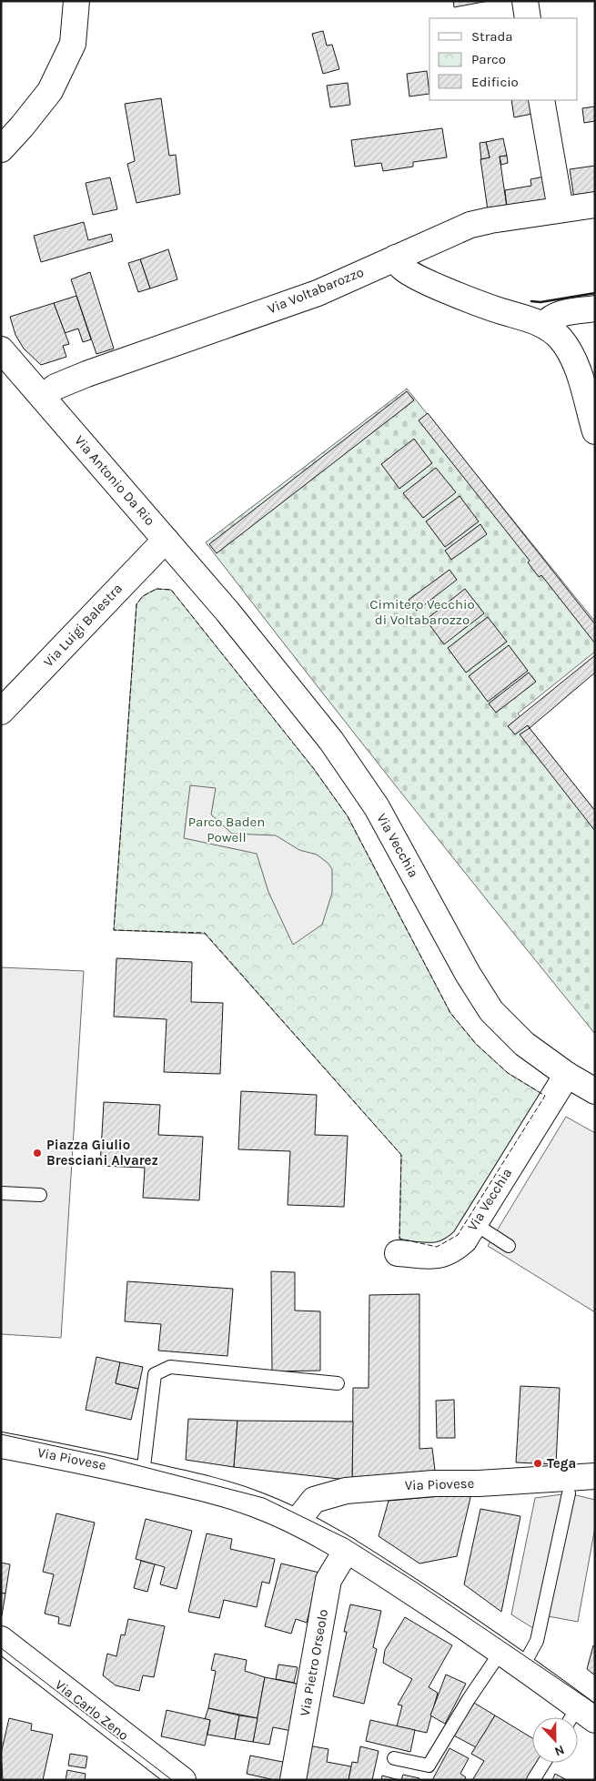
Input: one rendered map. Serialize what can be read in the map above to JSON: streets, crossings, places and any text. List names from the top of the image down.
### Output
{
  "streets": {
    "street": [
      "Via Voltabarozzo",
      "Via Antonio Da Rio",
      "Via Luigi Balestra",
      "Via Vecchia",
      "Via Piovese",
      "Via Pietro Orseolo",
      "Via Carlo Zeno"
    ]
  },
  "crossings": [
    ["Via Voltabarozzo", "Via Antonio Da Rio"],
    ["Via Antonio Da Rio", "Via Luigi Balestra"],
    ["Via Antonio Da Rio", "Via Vecchia"],
    ["Via Piovese", "Via Pietro Orseolo"]
  ],
  "parks": ["Cimitero Vecchio di Voltabarozzo", "Parco Baden Powell"],
  "places": ["Piazza Giulio Bresciani Alvarez", "Tega"],
  "legend": ["Strada", "Parco", "Edificio"],
  "north": "bottom"
}
